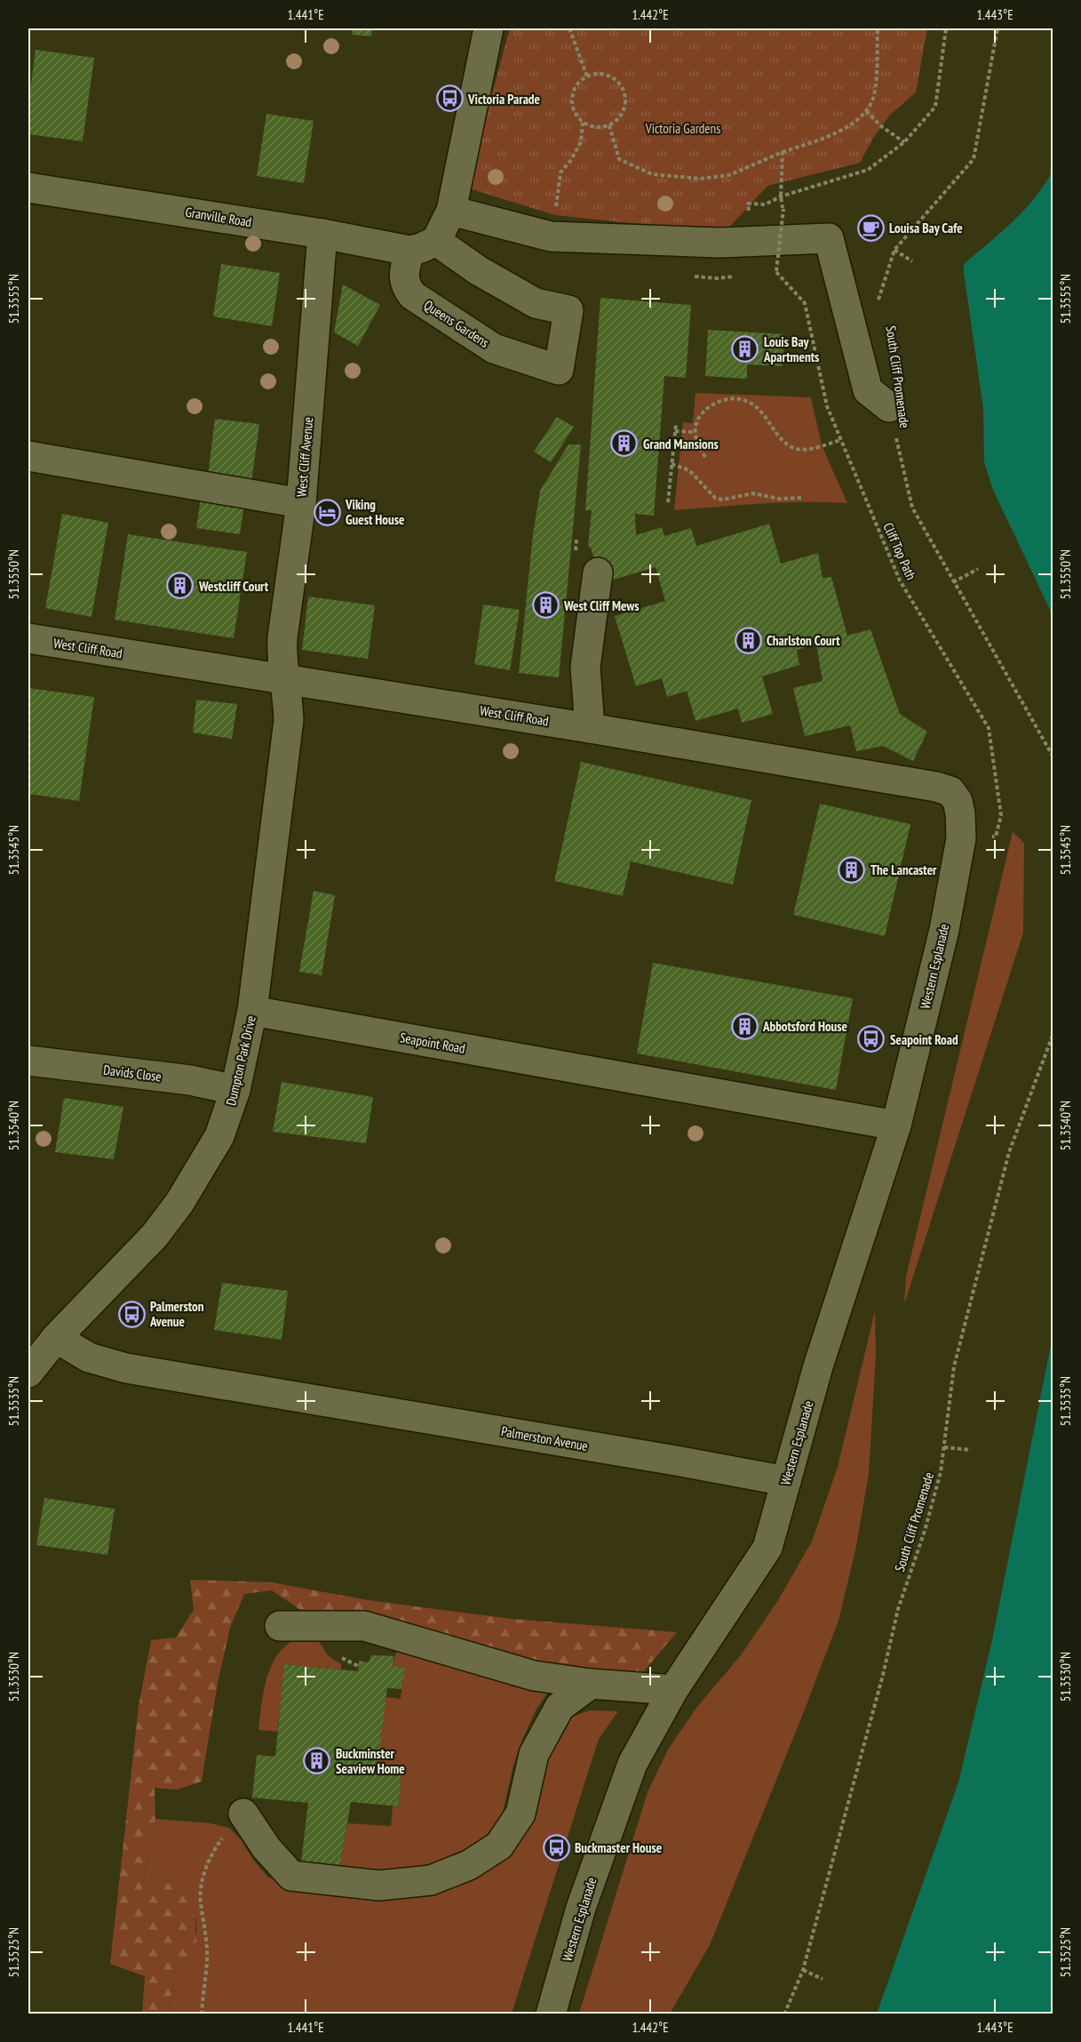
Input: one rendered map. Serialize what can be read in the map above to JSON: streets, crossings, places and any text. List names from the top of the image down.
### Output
{
  "streets": {
    "street": [
      "Granville Road",
      "Queens Gardens",
      "West Cliff Avenue",
      "West Cliff Road",
      "Western Esplanade",
      "Seapoint Road",
      "Dumpton Park Drive",
      "Davids Close",
      "Palmerston Avenue"
    ],
    "path": ["South Cliff Promenade", "Cliff Top Path"]
  },
  "crossings": [
    ["Granville Road", "Queens Gardens"],
    ["Granville Road", "West Cliff Avenue"],
    ["West Cliff Avenue", "West Cliff Road"],
    ["West Cliff Avenue", "Dumpton Park Drive"],
    ["West Cliff Road", "Western Esplanade"],
    ["West Cliff Road", "Dumpton Park Drive"],
    ["Western Esplanade", "Seapoint Road"],
    ["Western Esplanade", "Palmerston Avenue"],
    ["Seapoint Road", "Dumpton Park Drive"],
    ["Dumpton Park Drive", "Davids Close"],
    ["Dumpton Park Drive", "Palmerston Avenue"]
  ],
  "parks": ["Victoria Gardens"],
  "places": {
    "bus stop": [
      "Victoria Parade",
      "Seapoint Road",
      "Palmerston Avenue",
      "Buckmaster House"
    ],
    "cafe": ["Louisa Bay Cafe"],
    "building": [
      "Louis Bay Apartments",
      "Grand Mansions",
      "Westcliff Court",
      "West Cliff Mews",
      "Charlston Court",
      "The Lancaster",
      "Abbotsford House",
      "Buckminster Seaview Home"
    ],
    "hotel": ["Viking Guest House"]
  },
  "coordinates": [
    "1.441°E",
    "1.442°E",
    "1.443°E",
    "51.3555°N",
    "51.3550°N",
    "51.3545°N",
    "51.3540°N",
    "51.3535°N",
    "51.3530°N",
    "51.3525°N"
  ]
}
